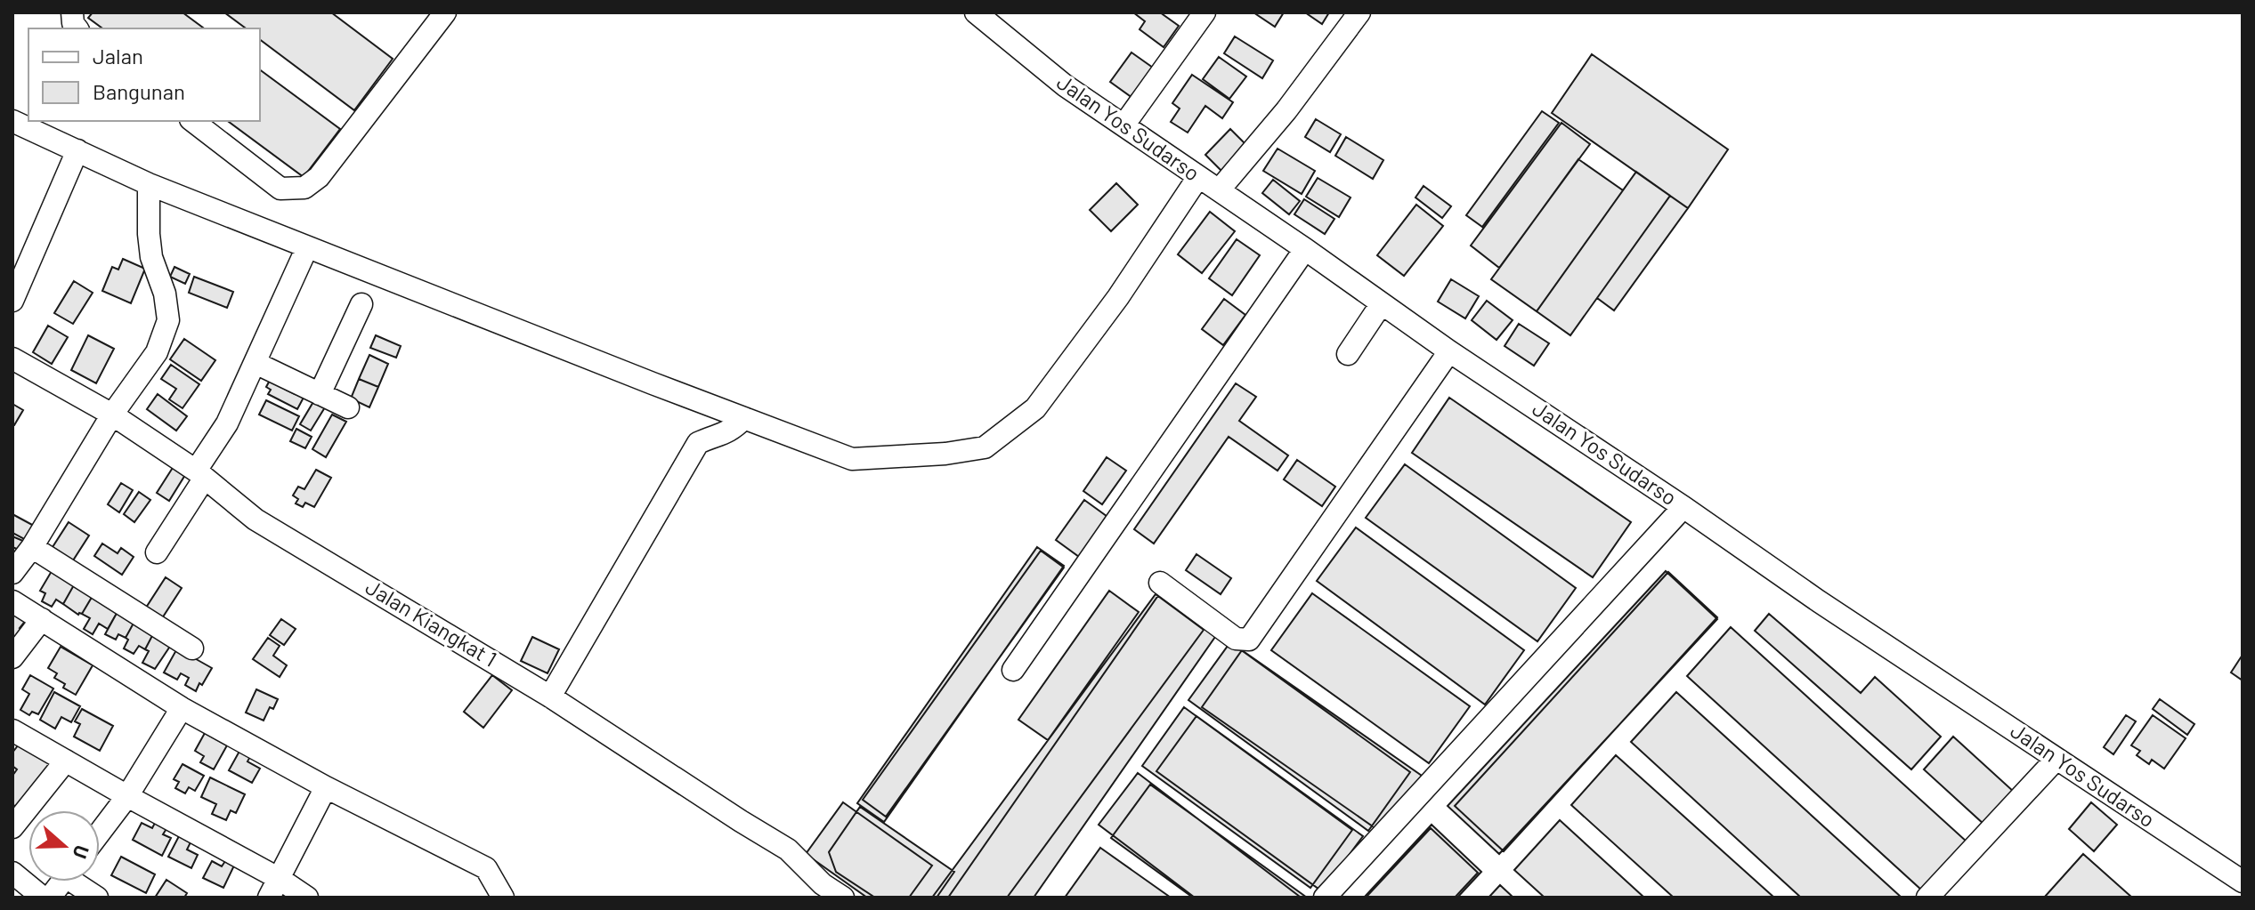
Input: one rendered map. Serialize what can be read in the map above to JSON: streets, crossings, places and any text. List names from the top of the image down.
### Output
{
  "streets": {
    "street": ["Jalan Yos Sudarso", "Jalan Kiangkat 1"]
  },
  "legend": ["Jalan", "Bangunan"],
  "north": "right"
}
